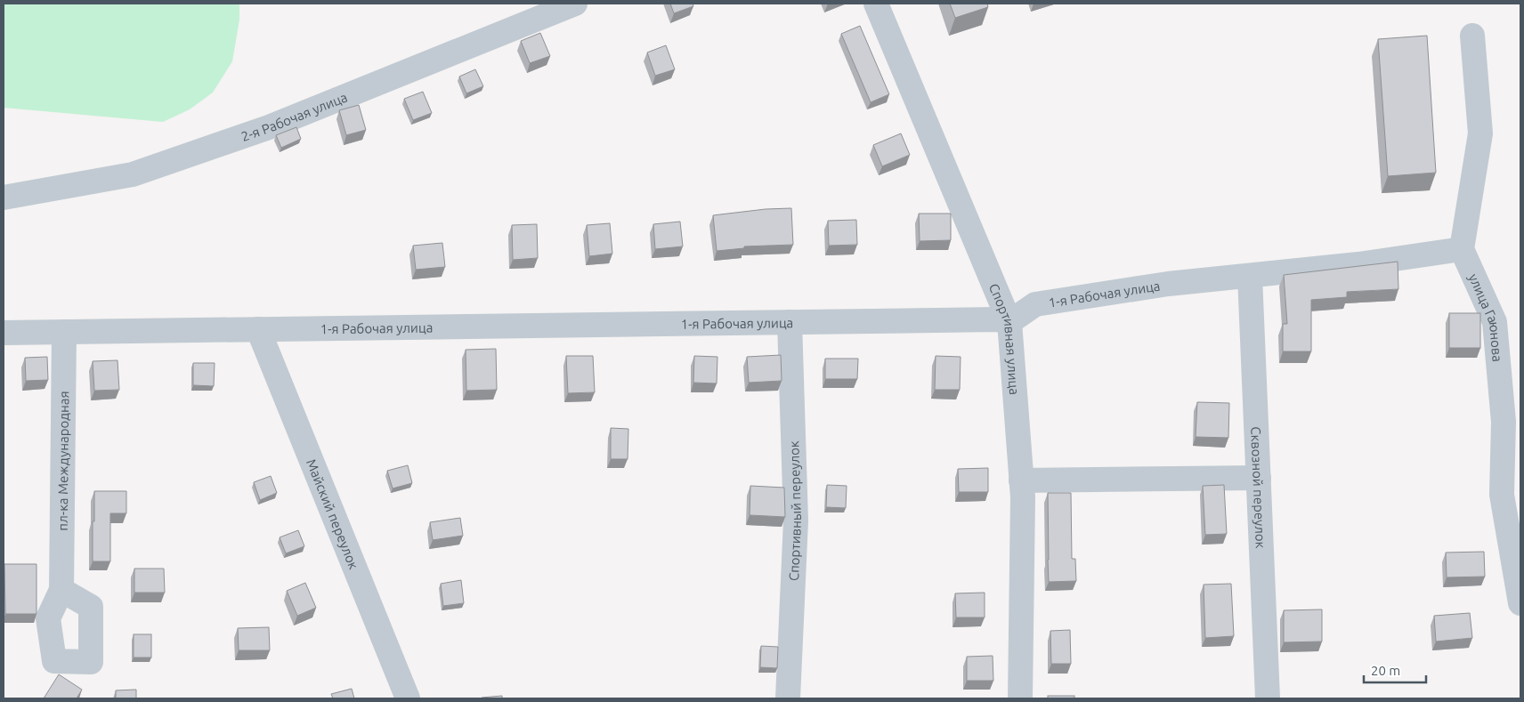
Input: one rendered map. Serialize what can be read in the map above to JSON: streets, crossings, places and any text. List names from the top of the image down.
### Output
{
  "streets": {
    "street": [
      "2-я Рабочая улица",
      "1-я Рабочая улица",
      "улица Гаюнова",
      "Спортивная улица",
      "пл-ка Международная",
      "Сквозной переулок",
      "Спортивный переулок",
      "Майский переулок"
    ]
  },
  "crossings": [
    ["1-я Рабочая улица", "улица Гаюнова"],
    ["1-я Рабочая улица", "Спортивная улица"],
    ["1-я Рабочая улица", "пл-ка Международная"],
    ["1-я Рабочая улица", "Сквозной переулок"],
    ["1-я Рабочая улица", "Спортивный переулок"],
    ["1-я Рабочая улица", "Майский переулок"]
  ],
  "scale_bar": "20 m"
}
